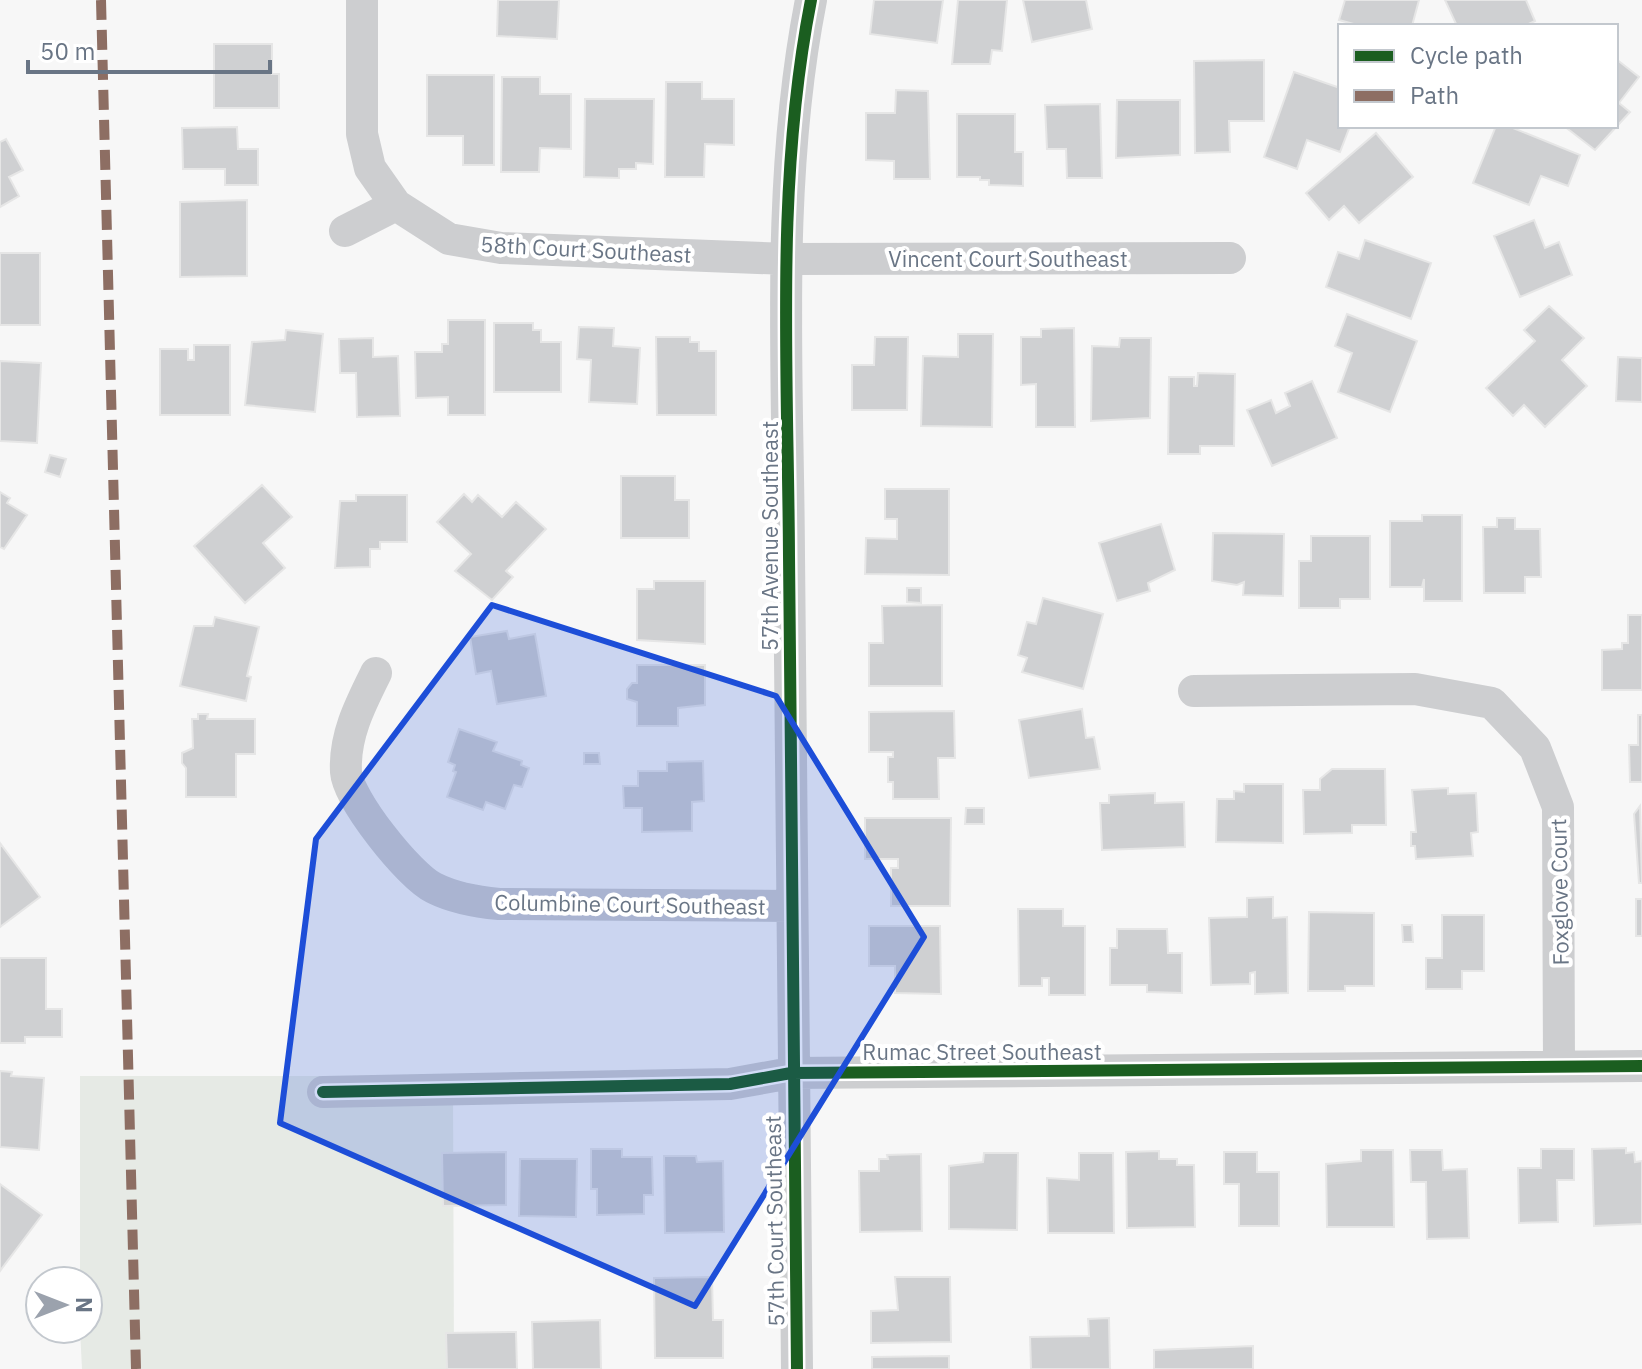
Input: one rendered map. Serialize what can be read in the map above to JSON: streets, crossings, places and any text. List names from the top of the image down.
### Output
{
  "streets": {
    "street": [
      "58th Court Southeast",
      "Vincent Court Southeast",
      "57th Avenue Southeast",
      "Foxglove Court",
      "Columbine Court Southeast",
      "Rumac Street Southeast",
      "57th Court Southeast"
    ]
  },
  "crossings": [
    ["58th Court Southeast", "Vincent Court Southeast"],
    ["58th Court Southeast", "57th Avenue Southeast"],
    ["Vincent Court Southeast", "57th Avenue Southeast"],
    ["57th Avenue Southeast", "Columbine Court Southeast"],
    ["57th Avenue Southeast", "Rumac Street Southeast"],
    ["57th Avenue Southeast", "57th Court Southeast"],
    ["Foxglove Court", "Rumac Street Southeast"],
    ["Rumac Street Southeast", "57th Court Southeast"]
  ],
  "legend": ["Cycle path", "Path"],
  "scale_bar": "50 m",
  "north": "right"
}
